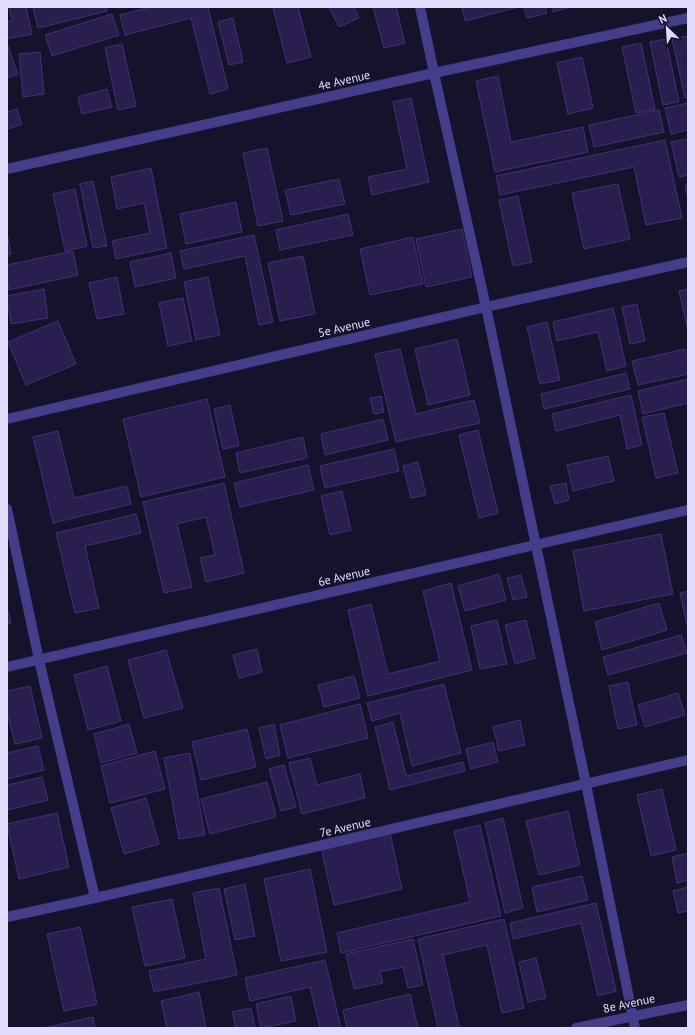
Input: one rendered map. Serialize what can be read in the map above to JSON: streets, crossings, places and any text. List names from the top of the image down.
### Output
{
  "streets": {
    "street": [
      "4e Avenue",
      "5e Avenue",
      "6e Avenue",
      "7e Avenue",
      "8e Avenue"
    ]
  },
  "north": "top left"
}
